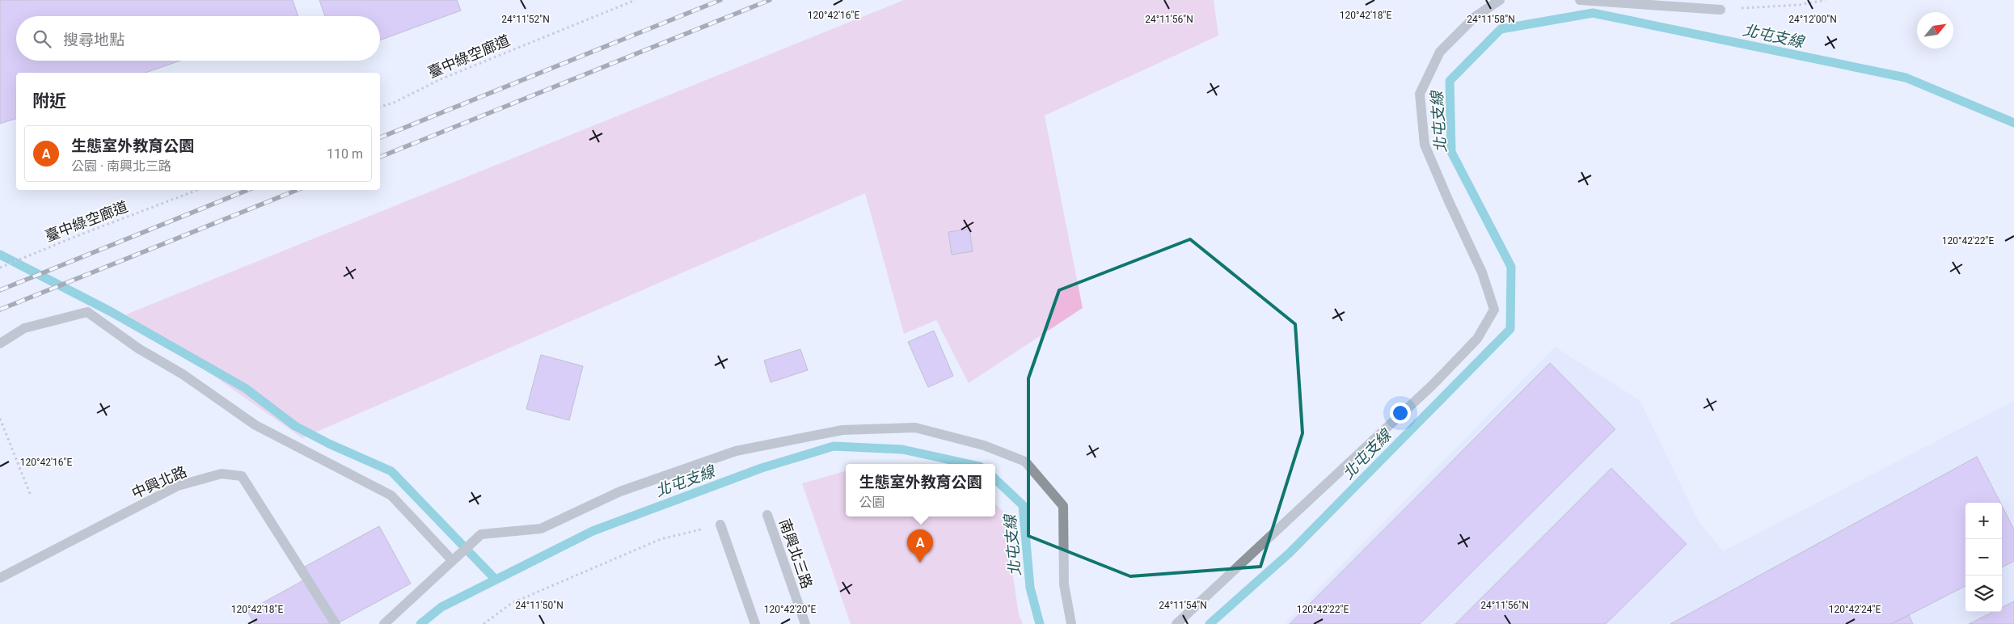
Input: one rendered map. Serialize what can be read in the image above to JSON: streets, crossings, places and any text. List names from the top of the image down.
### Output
{
  "streets": {
    "street": ["中興北路", "南興北三路"],
    "path": ["臺中綠空廊道"]
  },
  "water": ["北屯支線"],
  "north": "top right",
  "page": {
    "search": "搜尋地點",
    "heading": "附近",
    "list": [
      {
        "mark": "A",
        "name": "生態室外教育公園",
        "note": "公園 · 南興北三路",
        "value": "110 m"
      }
    ],
    "popup": ["生態室外教育公園", "公園"],
    "map_buttons": ["+", "−"],
    "pins": "A"
  },
  "coordinates": [
    "120°42'16\"E",
    "120°42'18\"E",
    "24°11'52\"N",
    "24°11'56\"N",
    "24°11'58\"N",
    "24°12'00\"N",
    "120°42'22\"E",
    "24°11'50\"N",
    "24°11'54\"N",
    "120°42'20\"E",
    "120°42'24\"E"
  ]
}
